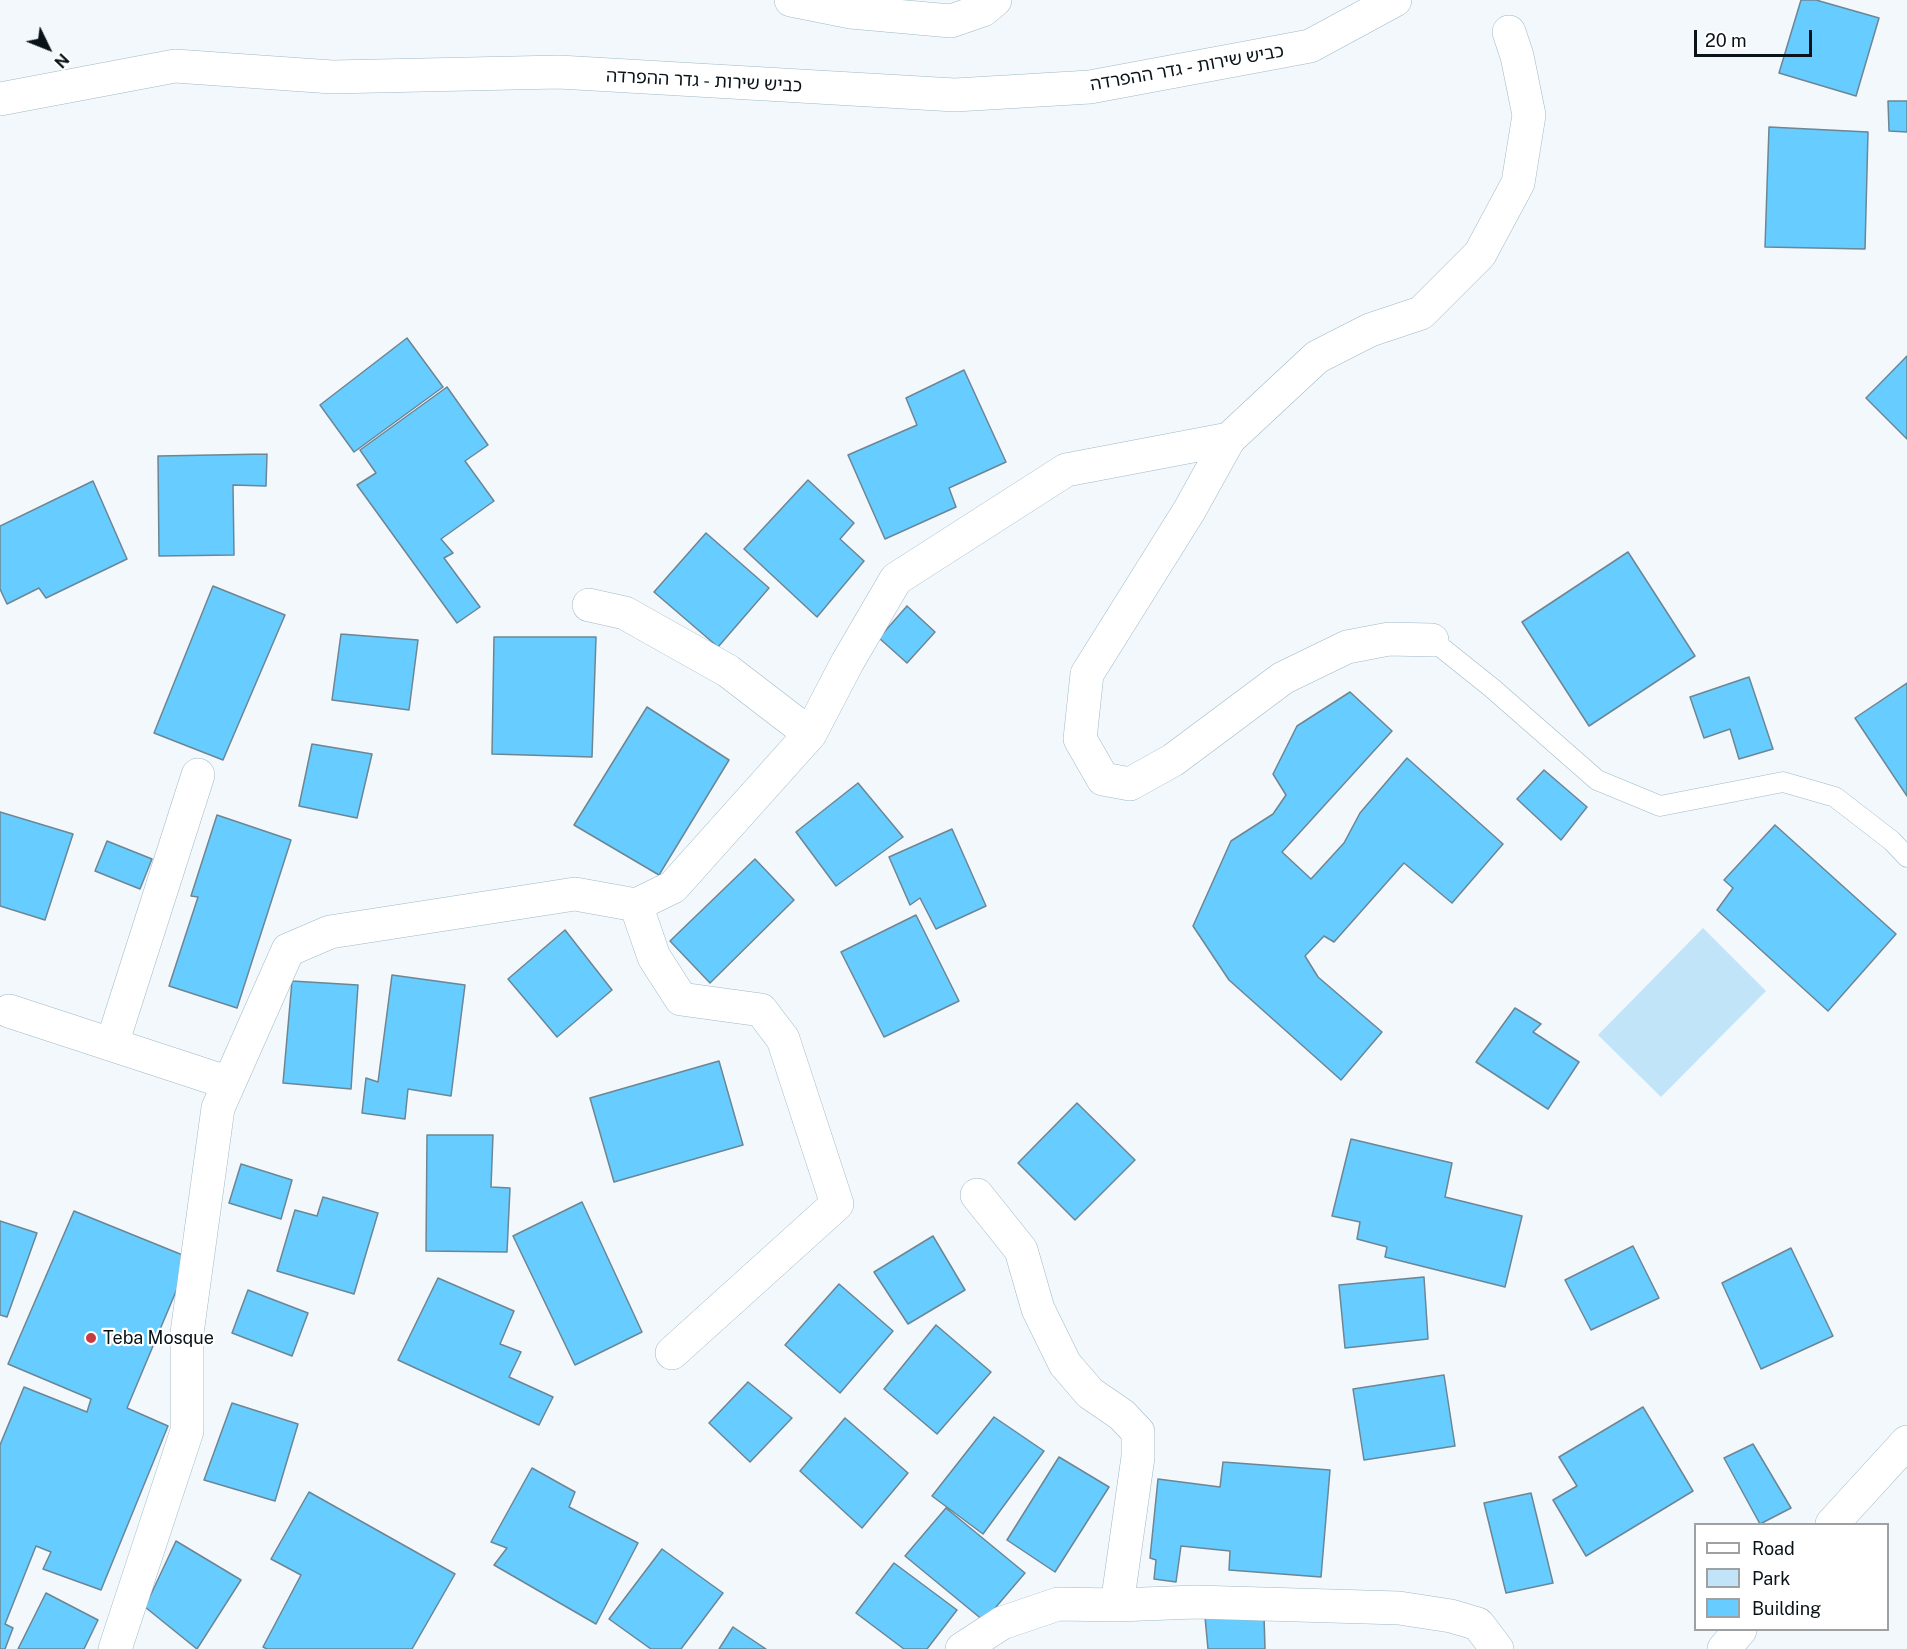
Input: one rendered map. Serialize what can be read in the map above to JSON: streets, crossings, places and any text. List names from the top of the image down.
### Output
{
  "streets": {
    "street": ["כביש שירות - גדר ההפרדה"]
  },
  "places": ["Teba Mosque"],
  "legend": ["Road", "Park", "Building"],
  "scale_bar": "20 m",
  "north": "bottom right"
}
